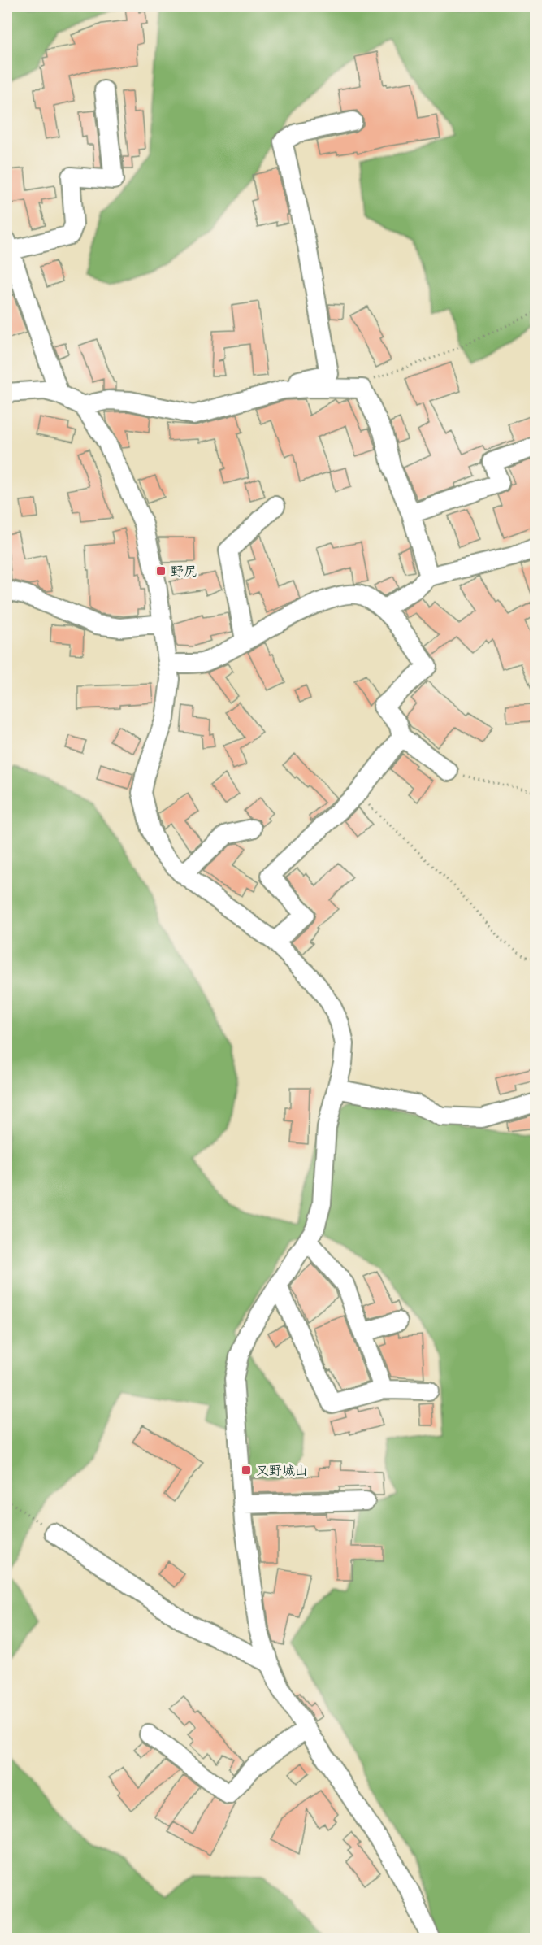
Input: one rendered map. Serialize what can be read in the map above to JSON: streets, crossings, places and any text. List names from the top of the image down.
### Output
{
  "places": {
    "transit": ["野尻", "又野城山"]
  }
}
